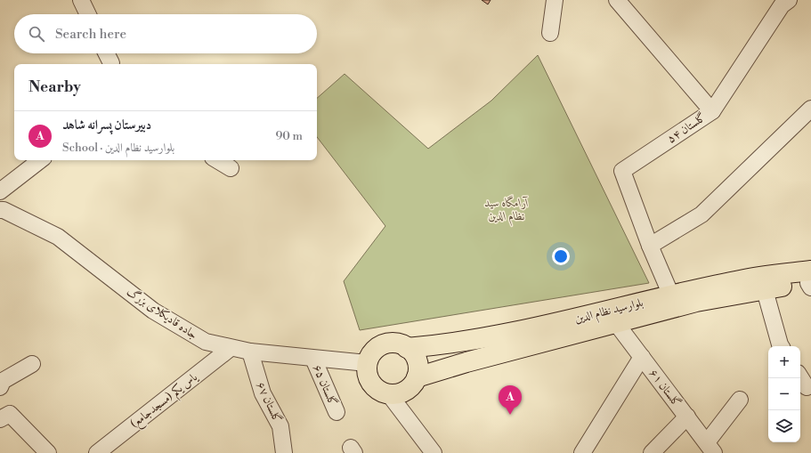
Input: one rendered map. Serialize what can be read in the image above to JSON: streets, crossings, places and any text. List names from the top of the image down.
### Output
{
  "streets": {
    "main road": ["بلوارسید نظام الدین"],
    "street": [
      "گلستان ۵۴",
      "جاده قادیکلای بزرگ",
      "گلستان ۶۵",
      "گلستان ۶۱",
      "یاس یکم (مسجدجامع)",
      "گلستان ۶۷"
    ]
  },
  "crossings": [
    ["بلوارسید نظام الدین", "جاده قادیکلای بزرگ"],
    ["بلوارسید نظام الدین", "گلستان ۶۱"],
    ["جاده قادیکلای بزرگ", "گلستان ۶۵"],
    ["جاده قادیکلای بزرگ", "یاس یکم (مسجدجامع)"],
    ["جاده قادیکلای بزرگ", "گلستان ۶۷"]
  ],
  "parks": ["آرامگاه سید نظام الدین"],
  "page": {
    "search": "Search here",
    "heading": "Nearby",
    "list": [
      {
        "mark": "A",
        "name": "دبیرستان پسرانه شاهد",
        "note": "School · بلوارسید نظام الدین",
        "value": "90 m"
      }
    ],
    "map_buttons": ["+", "−"],
    "pins": "A"
  }
}
